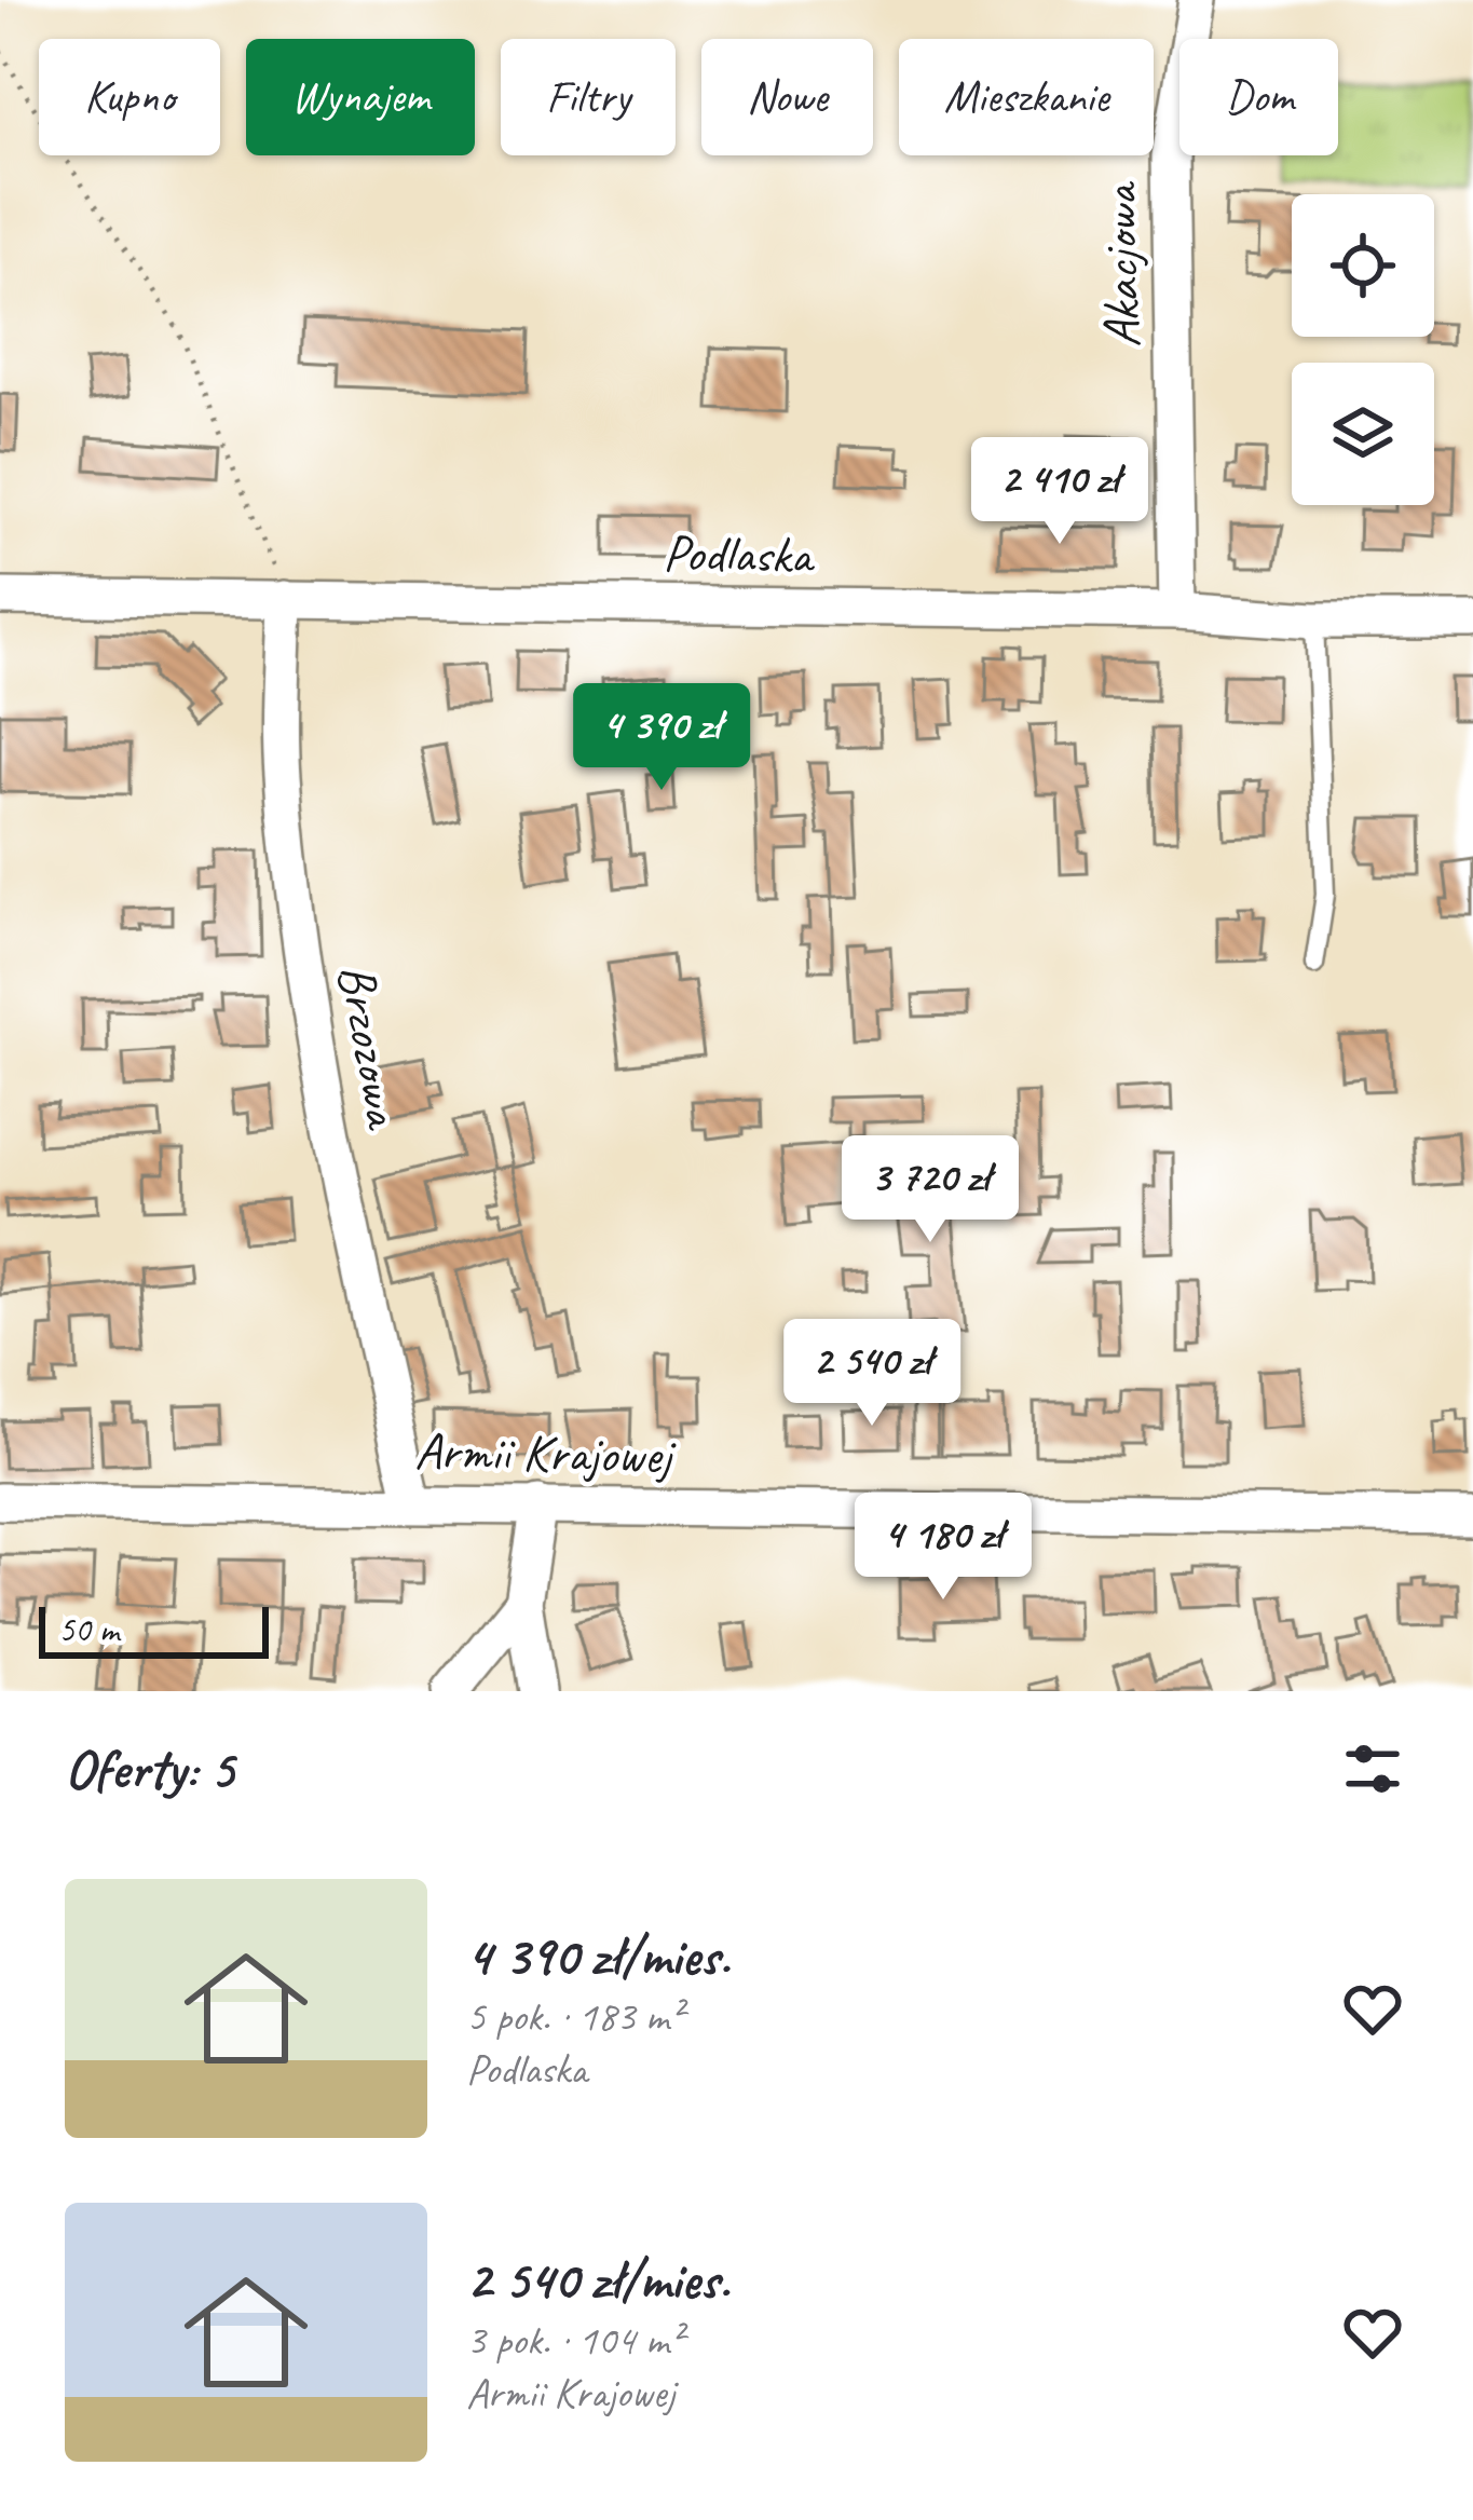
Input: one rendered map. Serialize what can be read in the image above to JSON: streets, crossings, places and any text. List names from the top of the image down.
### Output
{
  "streets": {
    "street": [
      "Akacjowa",
      "Podlaska",
      "Brzozowa",
      "Armii Krajowej"
    ]
  },
  "crossings": [
    ["Akacjowa", "Podlaska"],
    ["Podlaska", "Brzozowa"],
    ["Brzozowa", "Armii Krajowej"]
  ],
  "scale_bar": "50 m",
  "page": {
    "chip": [
      "Kupno",
      "Wynajem",
      "Filtry",
      "Nowe",
      "Mieszkanie",
      "Dom"
    ],
    "price": [
      "2 410 zł",
      "4 390 zł",
      "3 720 zł",
      "2 540 zł",
      "4 180 zł"
    ],
    "scale": "50 m",
    "heading": "Oferty: 5",
    "list": [
      {
        "name": "4 390 zł/mies.",
        "note": "5 pok. · 183 m² · Podlaska"
      },
      {
        "name": "2 540 zł/mies.",
        "note": "3 pok. · 104 m² · Armii Krajowej"
      }
    ]
  }
}
